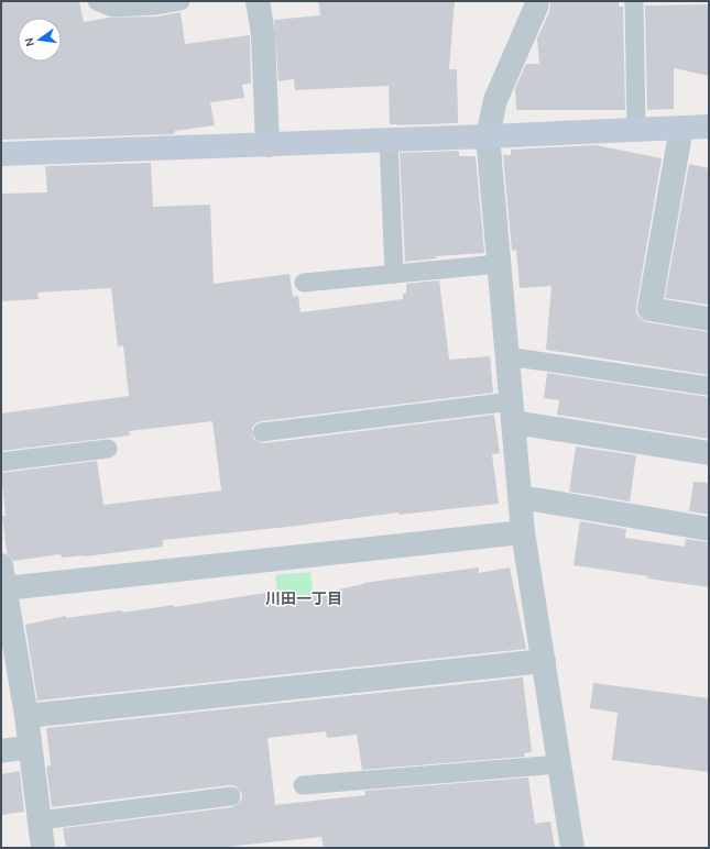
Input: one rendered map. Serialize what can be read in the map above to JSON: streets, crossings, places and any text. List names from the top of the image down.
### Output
{
  "districts": ["川田一丁目"],
  "north": "left"
}
